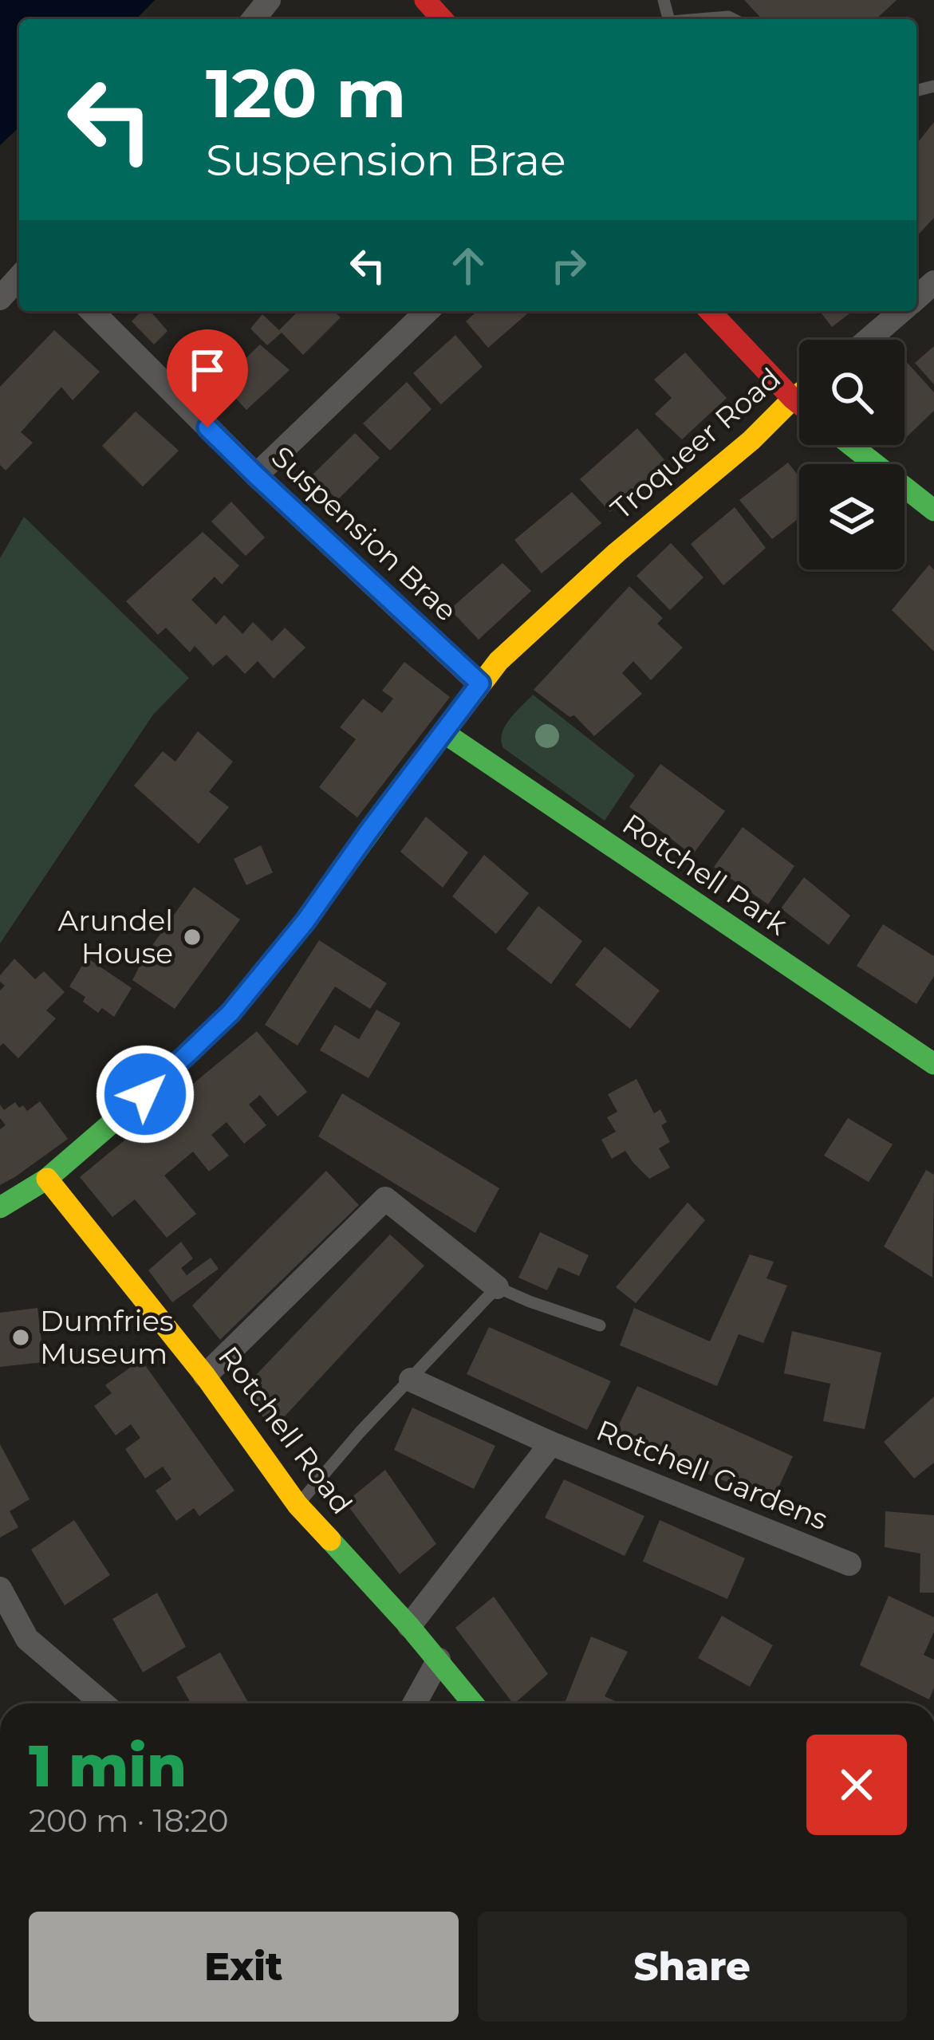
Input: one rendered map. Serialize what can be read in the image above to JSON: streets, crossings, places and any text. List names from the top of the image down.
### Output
{
  "streets": {
    "street": [
      "Troqueer Road",
      "Suspension Brae",
      "Rotchell Park",
      "Rotchell Road",
      "Rotchell Gardens"
    ]
  },
  "crossings": [
    ["Troqueer Road", "Suspension Brae"],
    ["Troqueer Road", "Rotchell Park"],
    ["Troqueer Road", "Rotchell Road"],
    ["Rotchell Road", "Rotchell Gardens"]
  ],
  "places": ["Arundel House", "Dumfries Museum"],
  "page": {
    "turn": ["120 m", "Suspension Brae"],
    "heading": ["1 min", "200 m · 18:20"],
    "buttons": ["Exit", "Share"]
  }
}
